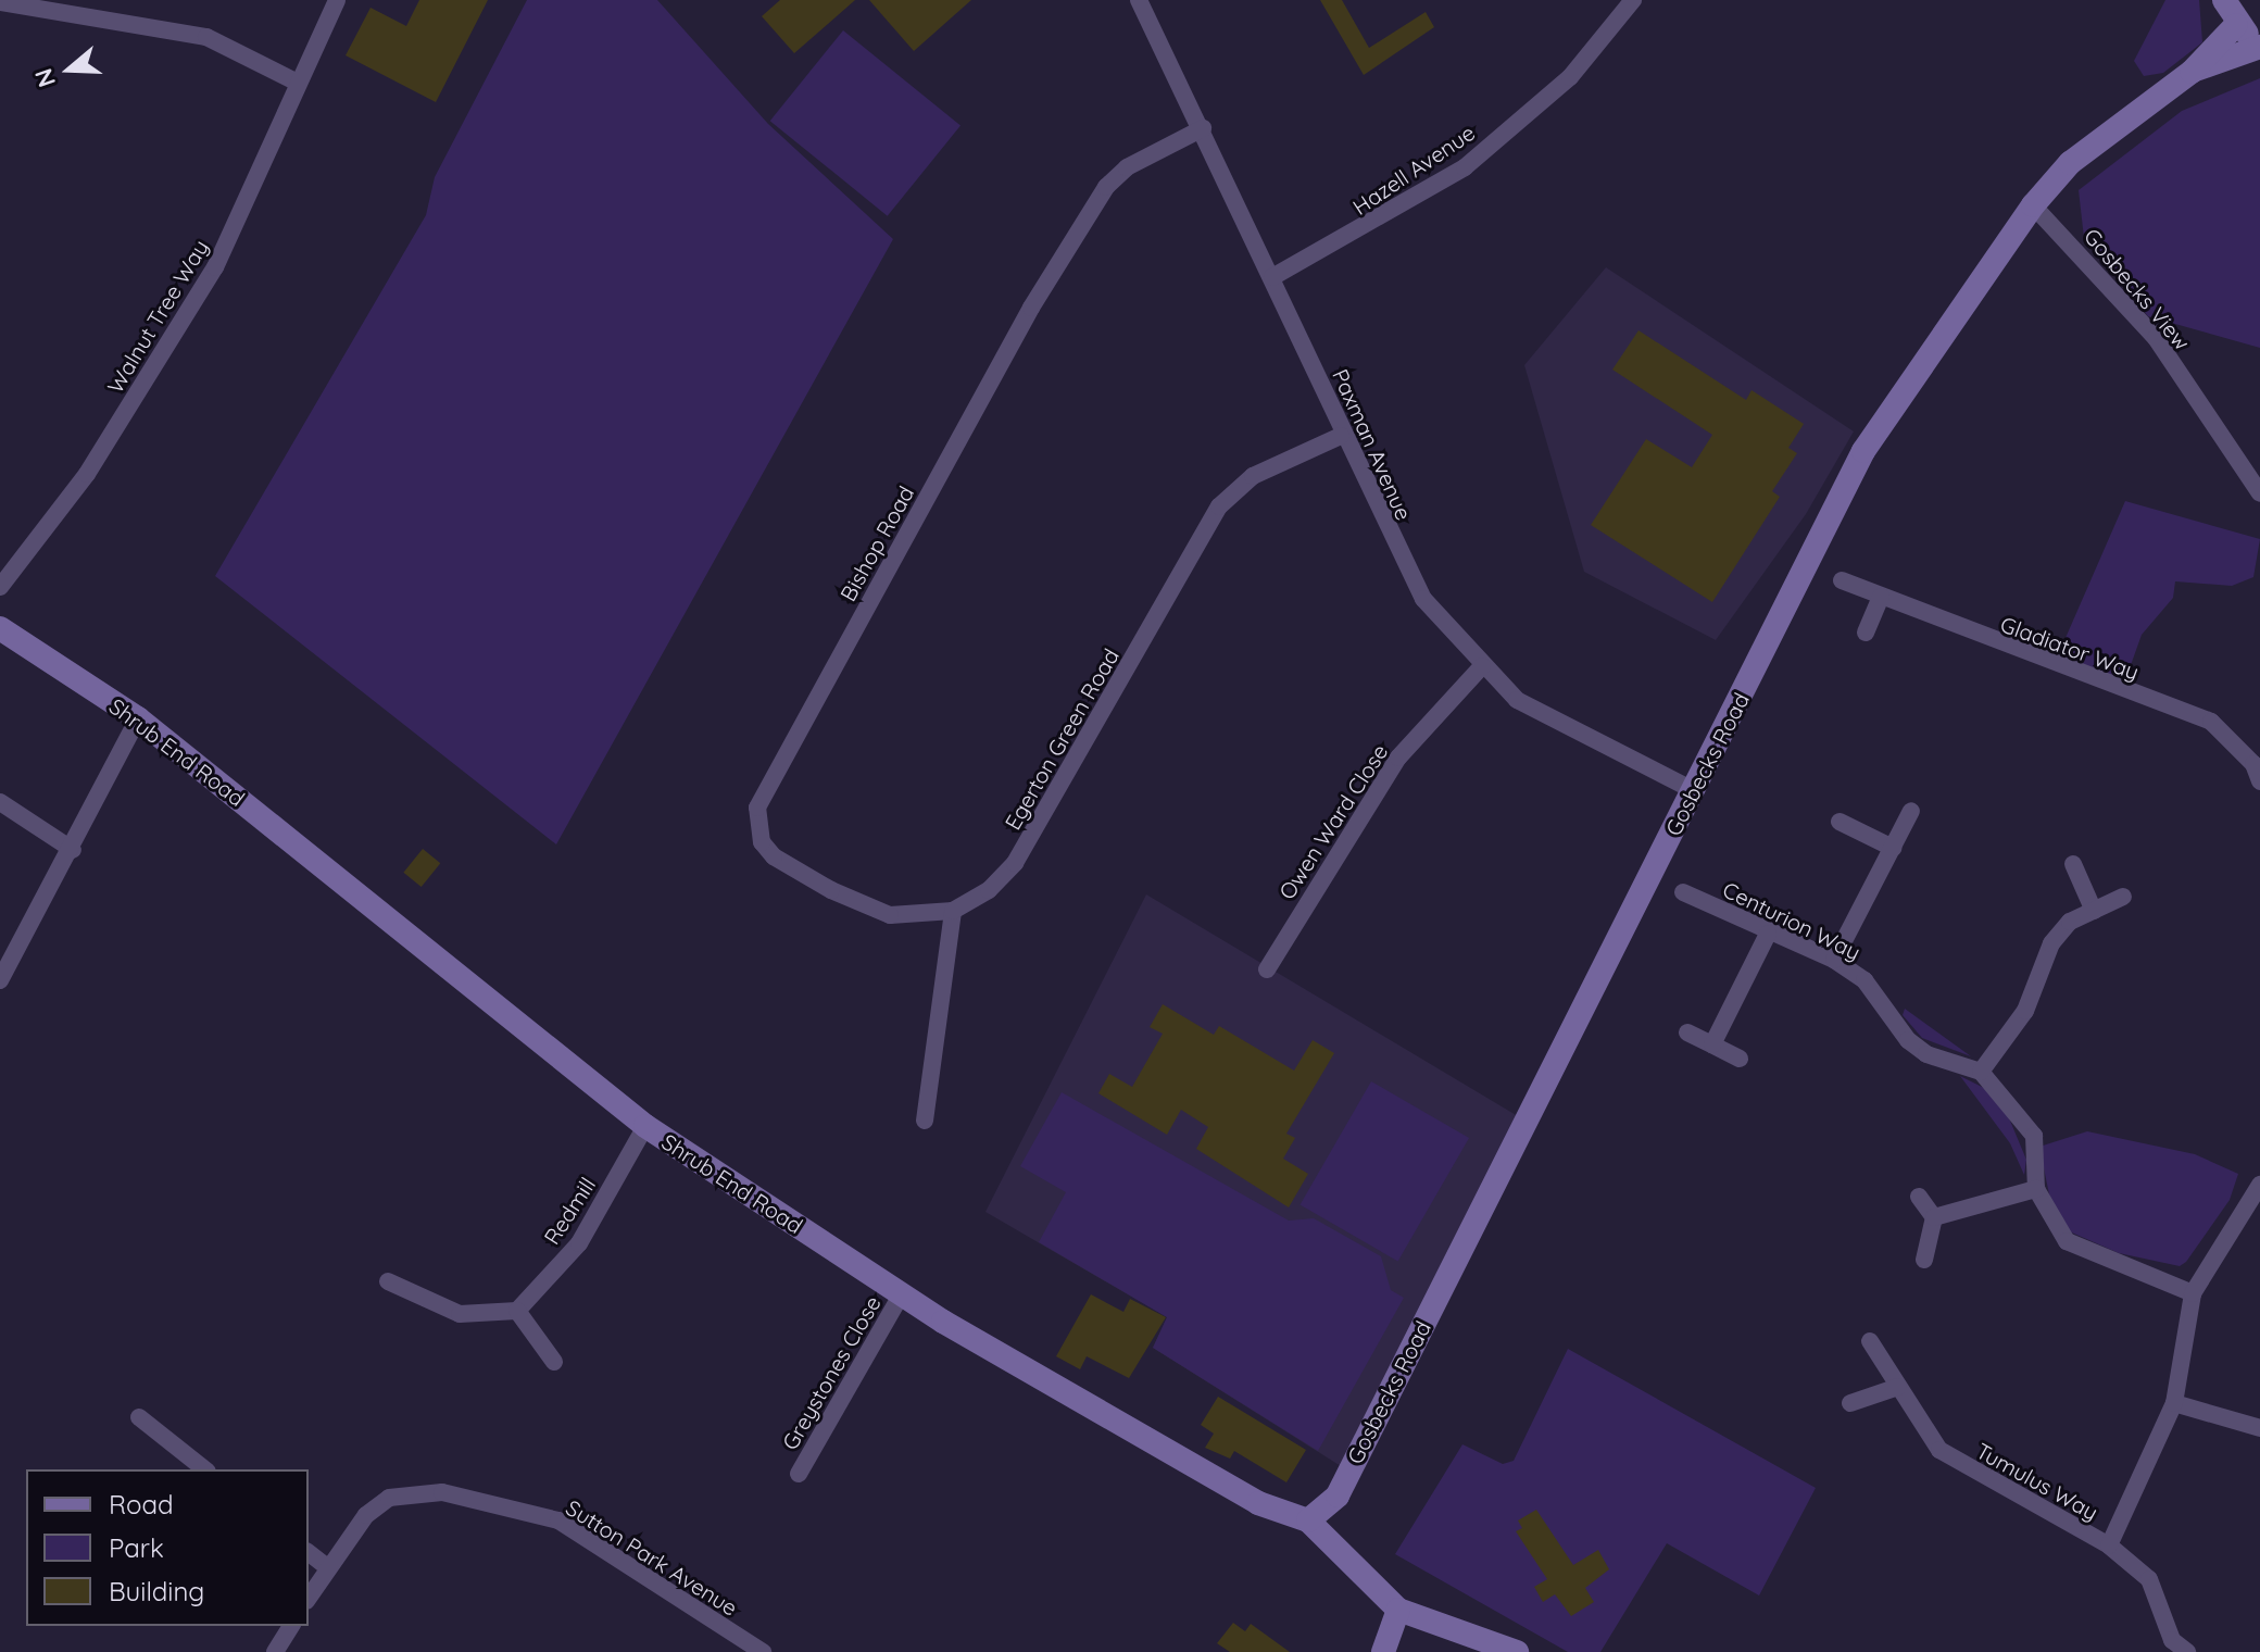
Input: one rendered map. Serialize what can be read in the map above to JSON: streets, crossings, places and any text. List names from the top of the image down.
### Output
{
  "streets": {
    "street": [
      "Hazell Avenue",
      "Gosbecks View",
      "Walnut Tree Way",
      "Paxman Avenue",
      "Bishop Road",
      "Gladiator Way",
      "Egerton Green Road",
      "Shrub End Road",
      "Gosbecks Road",
      "Owen Ward Close",
      "Centurion Way",
      "Redmill",
      "Greystones Close",
      "Tumulus Way",
      "Sutton Park Avenue"
    ]
  },
  "crossings": [
    ["Hazell Avenue", "Paxman Avenue"],
    ["Gosbecks View", "Gosbecks Road"],
    ["Paxman Avenue", "Bishop Road"],
    ["Paxman Avenue", "Egerton Green Road"],
    ["Paxman Avenue", "Gosbecks Road"],
    ["Paxman Avenue", "Owen Ward Close"],
    ["Bishop Road", "Egerton Green Road"],
    ["Shrub End Road", "Gosbecks Road"],
    ["Shrub End Road", "Redmill"],
    ["Shrub End Road", "Greystones Close"]
  ],
  "legend": ["Road", "Park", "Building"],
  "north": "left"
}
